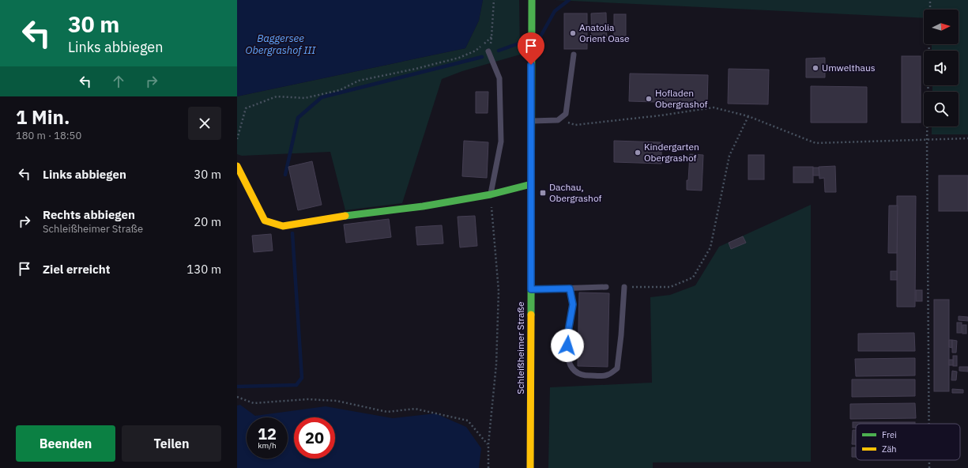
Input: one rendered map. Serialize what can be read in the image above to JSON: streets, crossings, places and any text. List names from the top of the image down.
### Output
{
  "streets": {
    "main road": ["Schleißheimer Straße"]
  },
  "water": ["Baggersee Obergrashof III"],
  "places": {
    "other": [
      "Anatolia Orient Oase",
      "Umwelthaus",
      "Hofladen Obergrashof",
      "Kindergarten Obergrashof"
    ],
    "transit": ["Dachau, Obergrashof"]
  },
  "legend": ["Frei", "Zäh"],
  "north": "right",
  "page": {
    "turn": ["30 m", "Links abbiegen"],
    "heading": ["1 Min.", "180 m · 18:50"],
    "list": [
      {
        "name": "Links abbiegen",
        "value": "30 m"
      },
      {
        "name": "Rechts abbiegen",
        "note": "Schleißheimer Straße",
        "value": "20 m"
      },
      {
        "name": "Ziel erreicht",
        "value": "130 m"
      }
    ],
    "speed": "12 km/h",
    "limit": "20",
    "buttons": ["Beenden", "Teilen"]
  }
}
